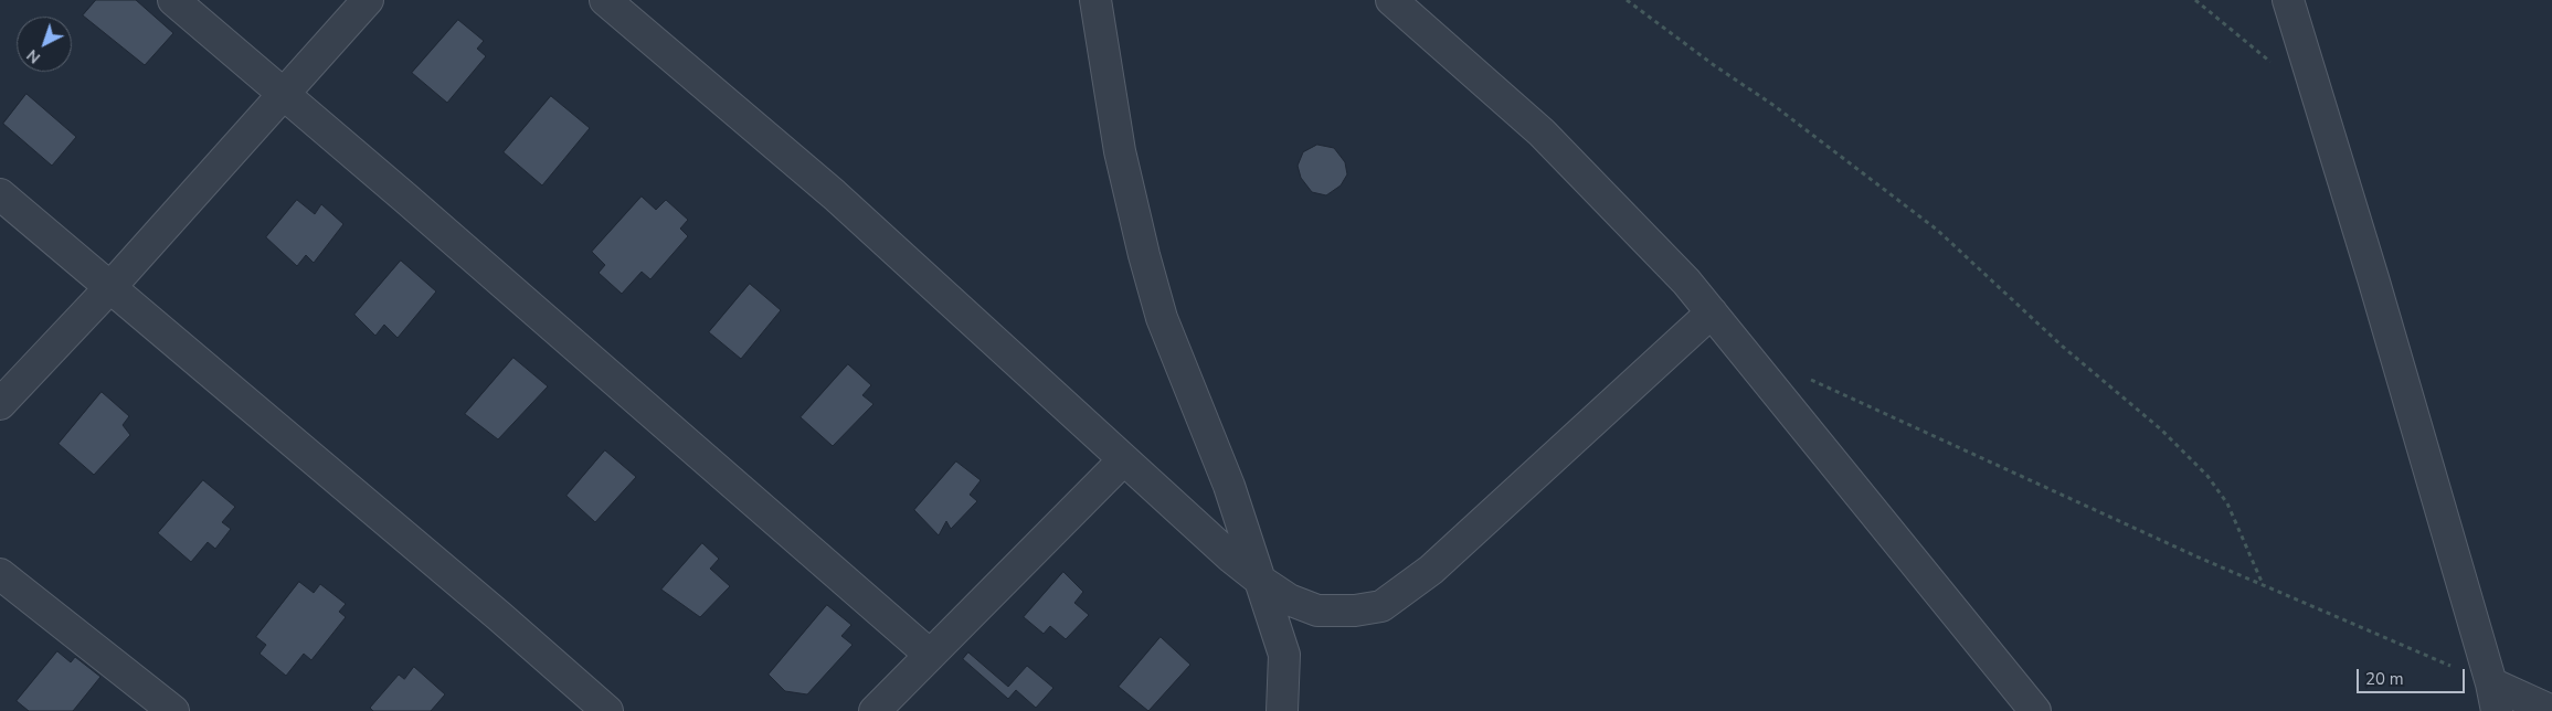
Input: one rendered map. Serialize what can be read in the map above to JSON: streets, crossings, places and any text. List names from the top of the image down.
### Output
{
  "scale_bar": "20 m",
  "north": "bottom left"
}
